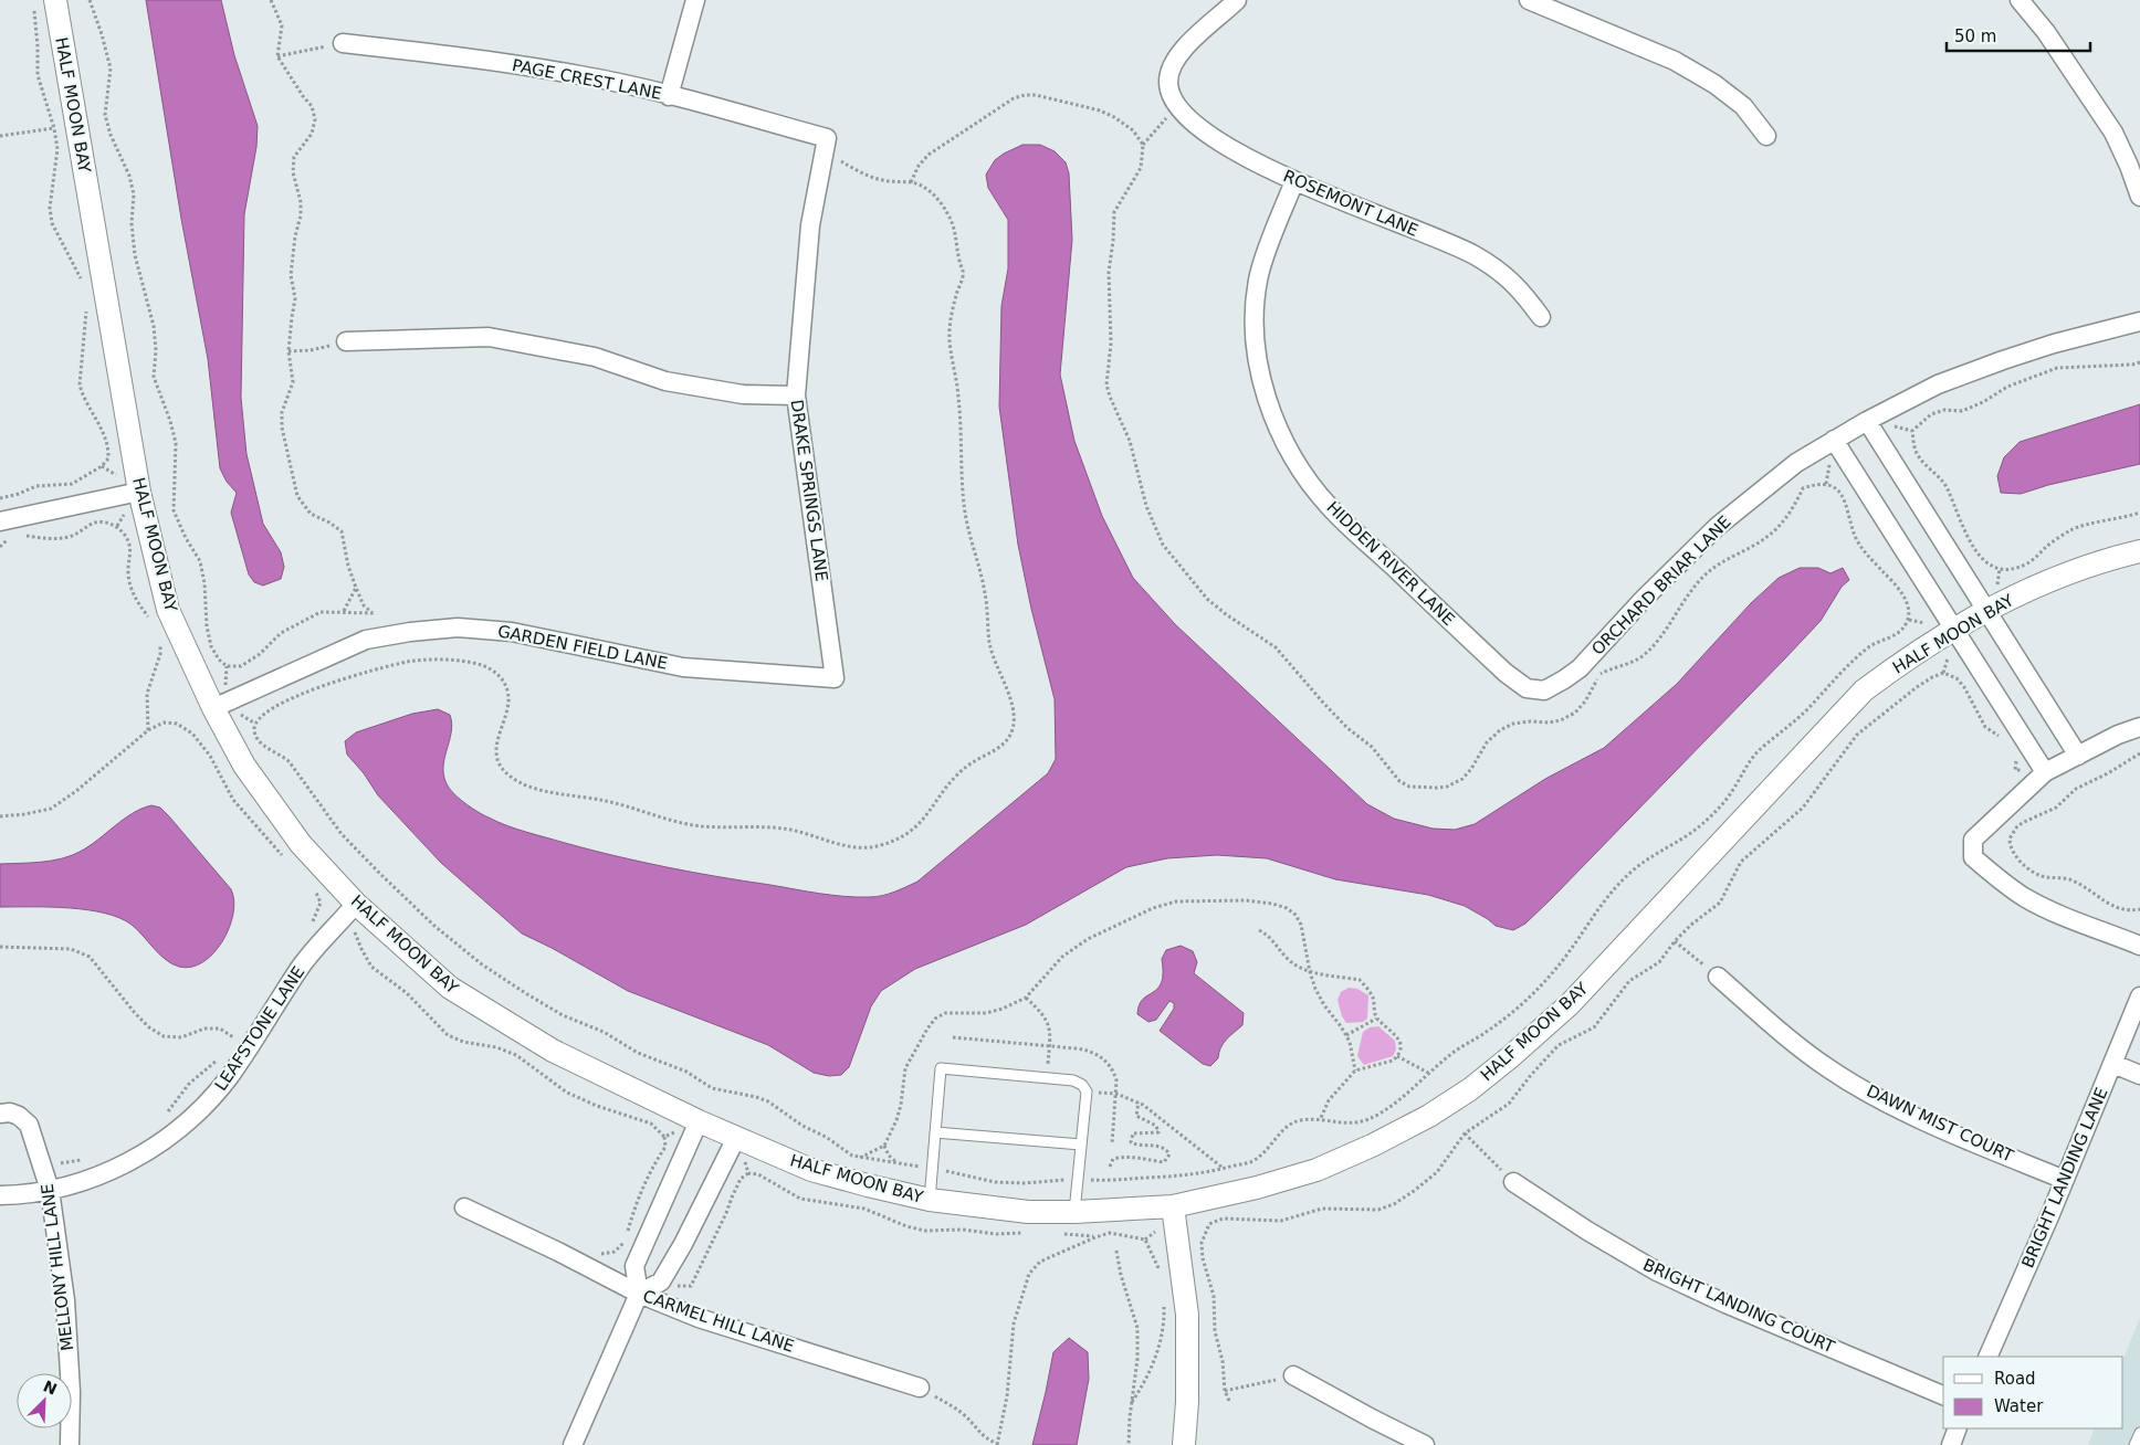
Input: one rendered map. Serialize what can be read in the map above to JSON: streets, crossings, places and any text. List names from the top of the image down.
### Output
{
  "streets": {
    "street": [
      "PAGE CREST LANE",
      "HALF MOON BAY",
      "ROSEMONT LANE",
      "DRAKE SPRINGS LANE",
      "HIDDEN RIVER LANE",
      "ORCHARD BRIAR LANE",
      "GARDEN FIELD LANE",
      "LEAFSTONE LANE",
      "DAWN MIST COURT",
      "BRIGHT LANDING LANE",
      "MELLONY HILL LANE",
      "BRIGHT LANDING COURT",
      "CARMEL HILL LANE"
    ]
  },
  "crossings": [
    ["PAGE CREST LANE", "DRAKE SPRINGS LANE"],
    ["HALF MOON BAY", "GARDEN FIELD LANE"],
    ["HALF MOON BAY", "LEAFSTONE LANE"],
    ["ROSEMONT LANE", "HIDDEN RIVER LANE"],
    ["DRAKE SPRINGS LANE", "GARDEN FIELD LANE"],
    ["HIDDEN RIVER LANE", "ORCHARD BRIAR LANE"],
    ["LEAFSTONE LANE", "MELLONY HILL LANE"],
    ["DAWN MIST COURT", "BRIGHT LANDING LANE"]
  ],
  "legend": ["Road", "Water"],
  "scale_bar": "50 m",
  "north": "top right"
}
